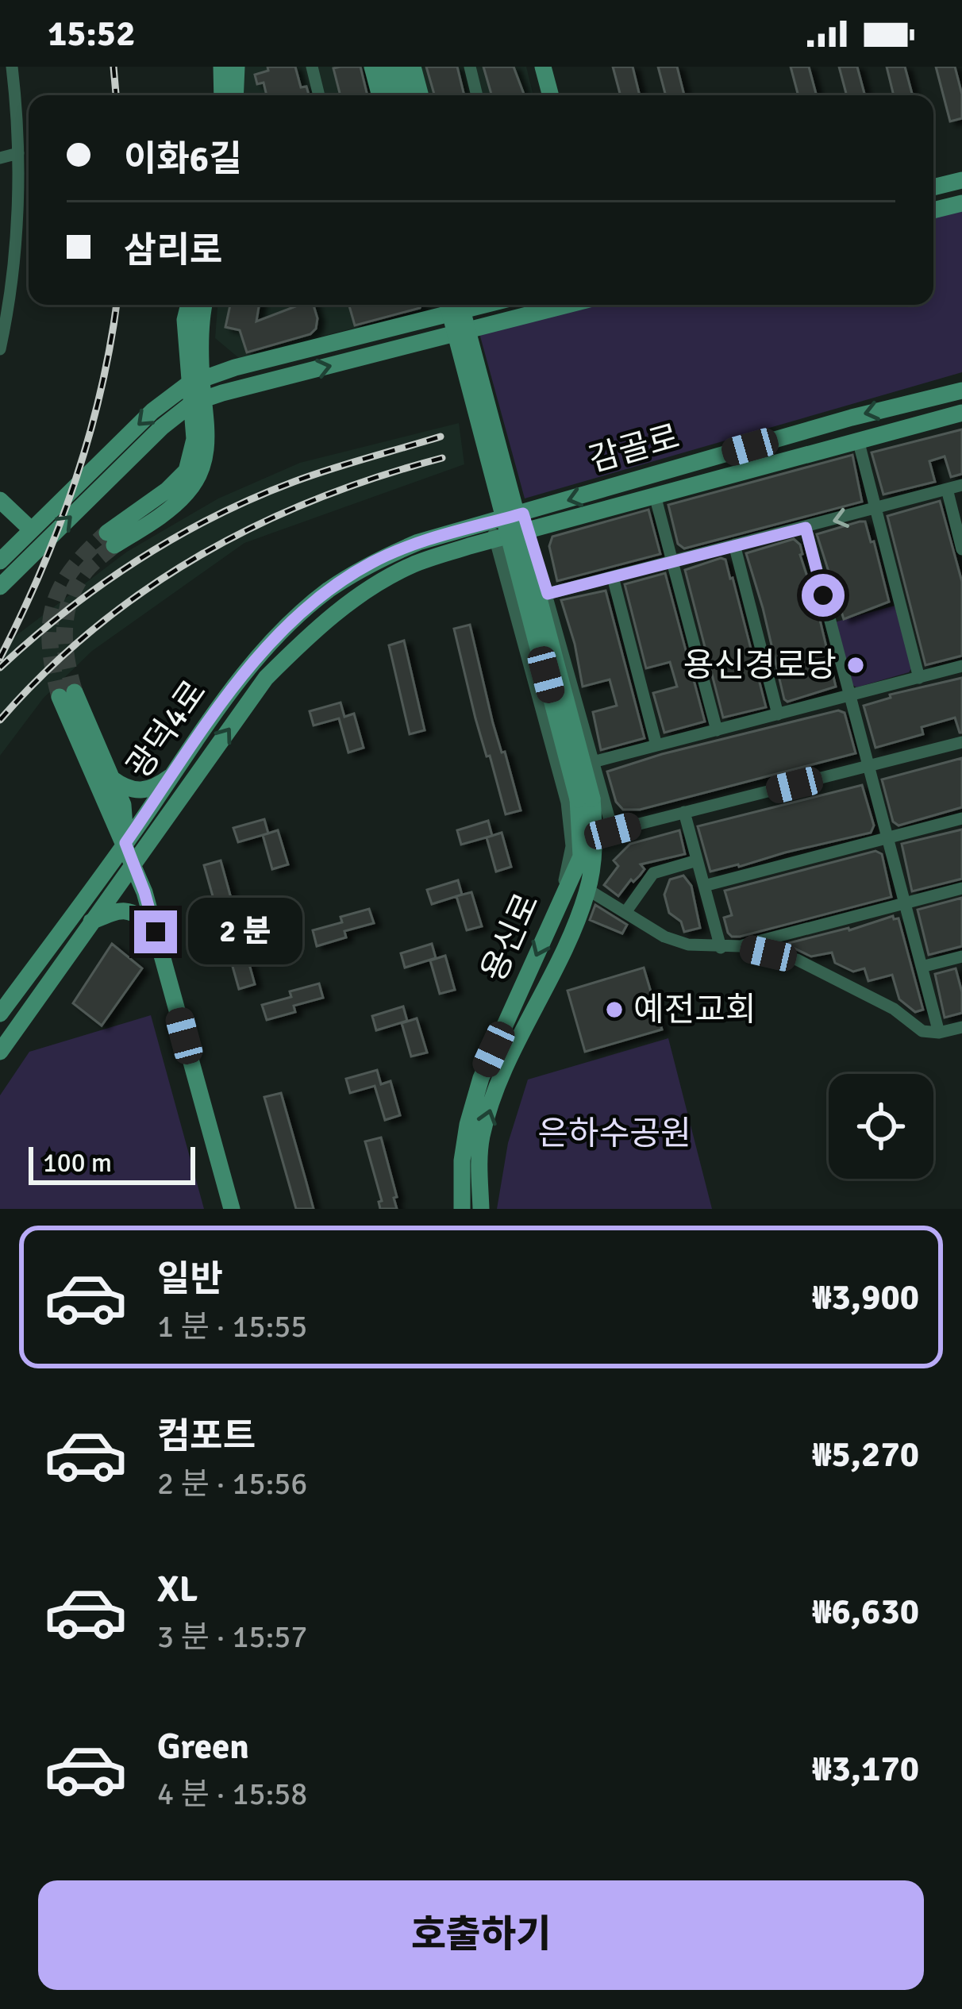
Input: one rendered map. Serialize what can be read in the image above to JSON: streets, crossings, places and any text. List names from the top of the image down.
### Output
{
  "streets": {
    "main road": ["감골로", "광덕4로", "용신로"]
  },
  "crossings": [
    ["감골로", "광덕4로"]
  ],
  "parks": ["은하수공원"],
  "places": ["용신경로당", "예전교회"],
  "scale_bar": "100 m",
  "page": {
    "status": "15:52",
    "banner": ["이화6길", "삼리로"],
    "bubble": "2 분",
    "scale": "100 m",
    "list": [
      {
        "name": "일반",
        "note": "1 분 · 15:55",
        "value": "₩3,900"
      },
      {
        "name": "컴포트",
        "note": "2 분 · 15:56",
        "value": "₩5,270"
      },
      {
        "name": "XL",
        "note": "3 분 · 15:57",
        "value": "₩6,630"
      },
      {
        "name": "Green",
        "note": "4 분 · 15:58",
        "value": "₩3,170"
      }
    ],
    "buttons": "호출하기"
  }
}
